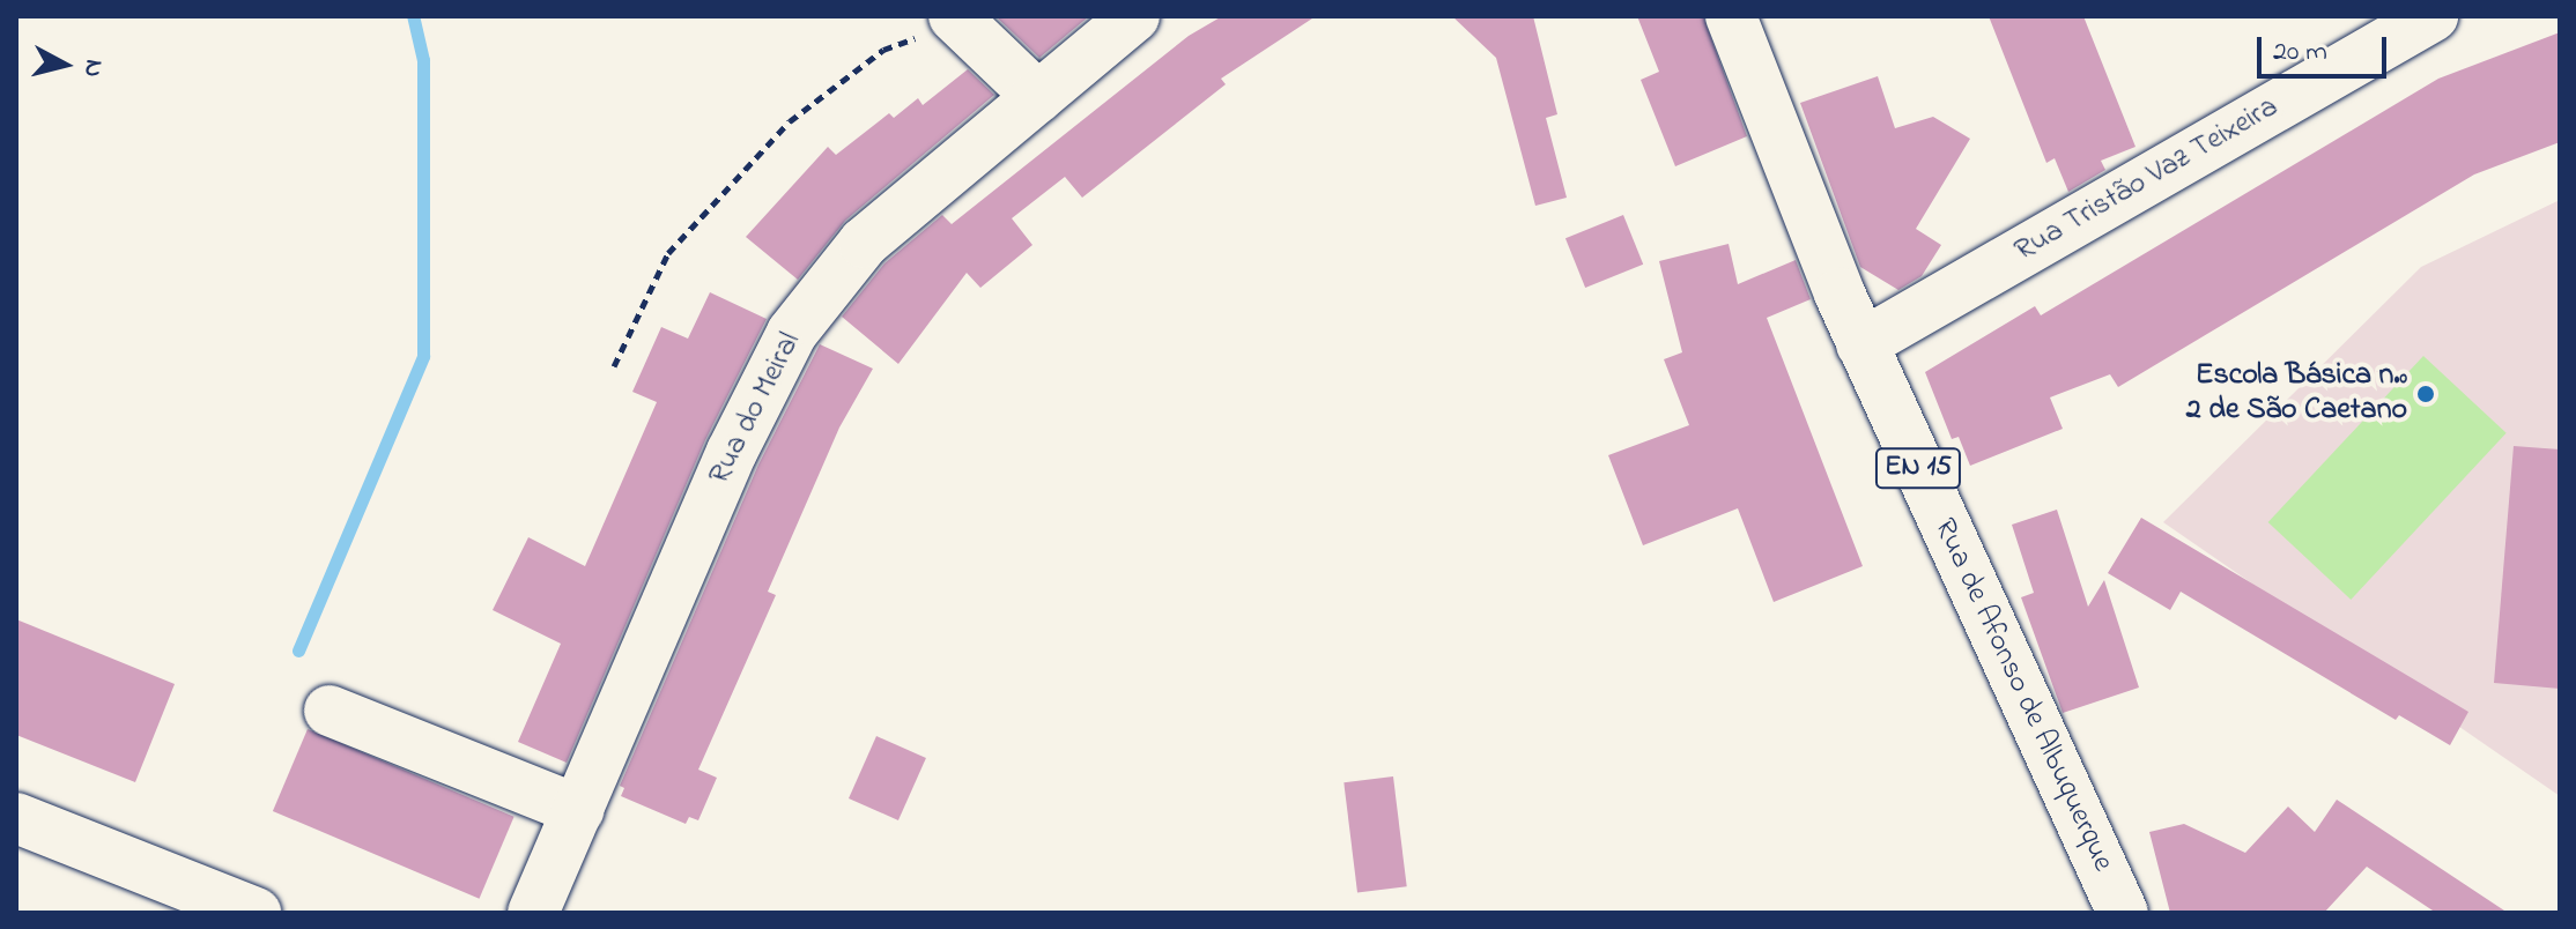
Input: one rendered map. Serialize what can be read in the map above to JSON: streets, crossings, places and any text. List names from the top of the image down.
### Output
{
  "streets": {
    "street": [
      "Rua Tristão Vaz Teixeira",
      "Rua do Meiral",
      "EN 15",
      "Rua de Afonso de Albuquerque"
    ]
  },
  "crossings": [
    ["Rua Tristão Vaz Teixeira", "Rua de Afonso de Albuquerque"]
  ],
  "places": ["Escola Básica n.º 2 de São Caetano"],
  "scale_bar": "20 m",
  "north": "right"
}
